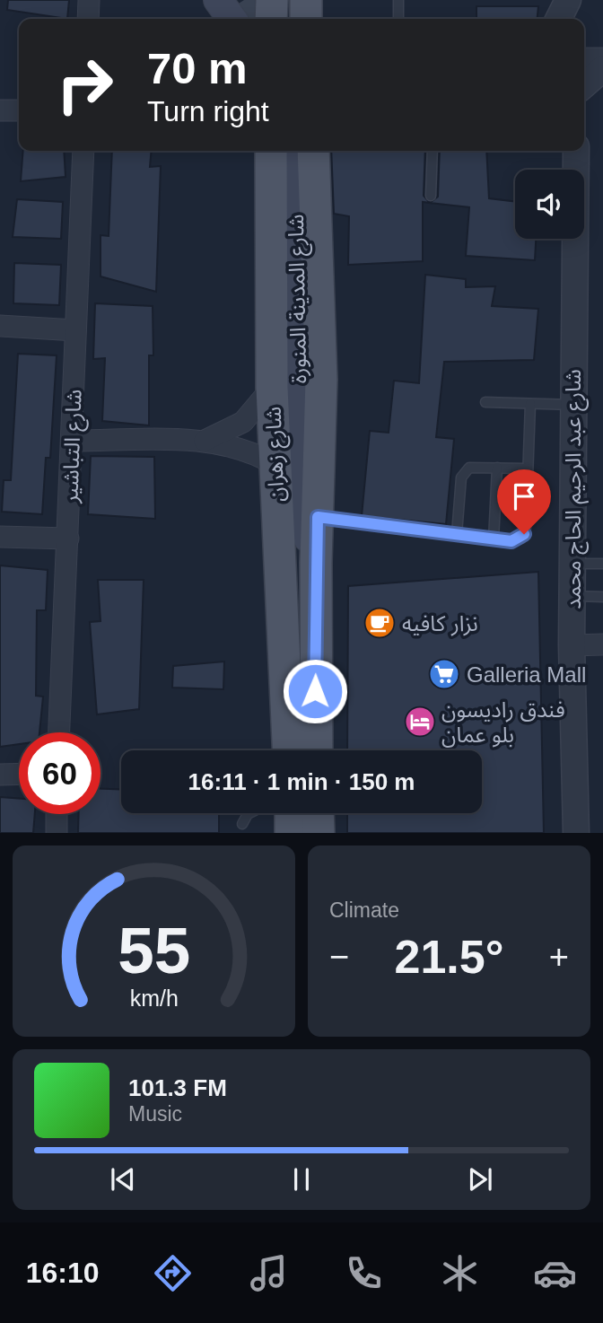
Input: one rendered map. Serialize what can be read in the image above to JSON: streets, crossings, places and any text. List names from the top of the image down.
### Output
{
  "streets": {
    "main road": ["شارع المدينة المنورة", "شارع زهران"],
    "street": ["شارع التباشير", "شارع عبد الرحيم الحاج محمد"]
  },
  "crossings": [
    ["شارع المدينة المنورة", "شارع زهران"]
  ],
  "places": {
    "cafe": ["نزار كافيه"],
    "supermarket": ["Galleria Mall"],
    "hotel": ["فندق راديسون بلو عمان"]
  },
  "page": {
    "turn": ["70 m", "Turn right"],
    "limit": "60",
    "trip": "16:11 · 1 min · 150 m",
    "tile": "Climate",
    "heat": ["−", "21.5°", "+"],
    "song": ["101.3 FM", "Music"],
    "tabs": "16:10",
    "gauge": ["55", "km/h"]
  }
}
